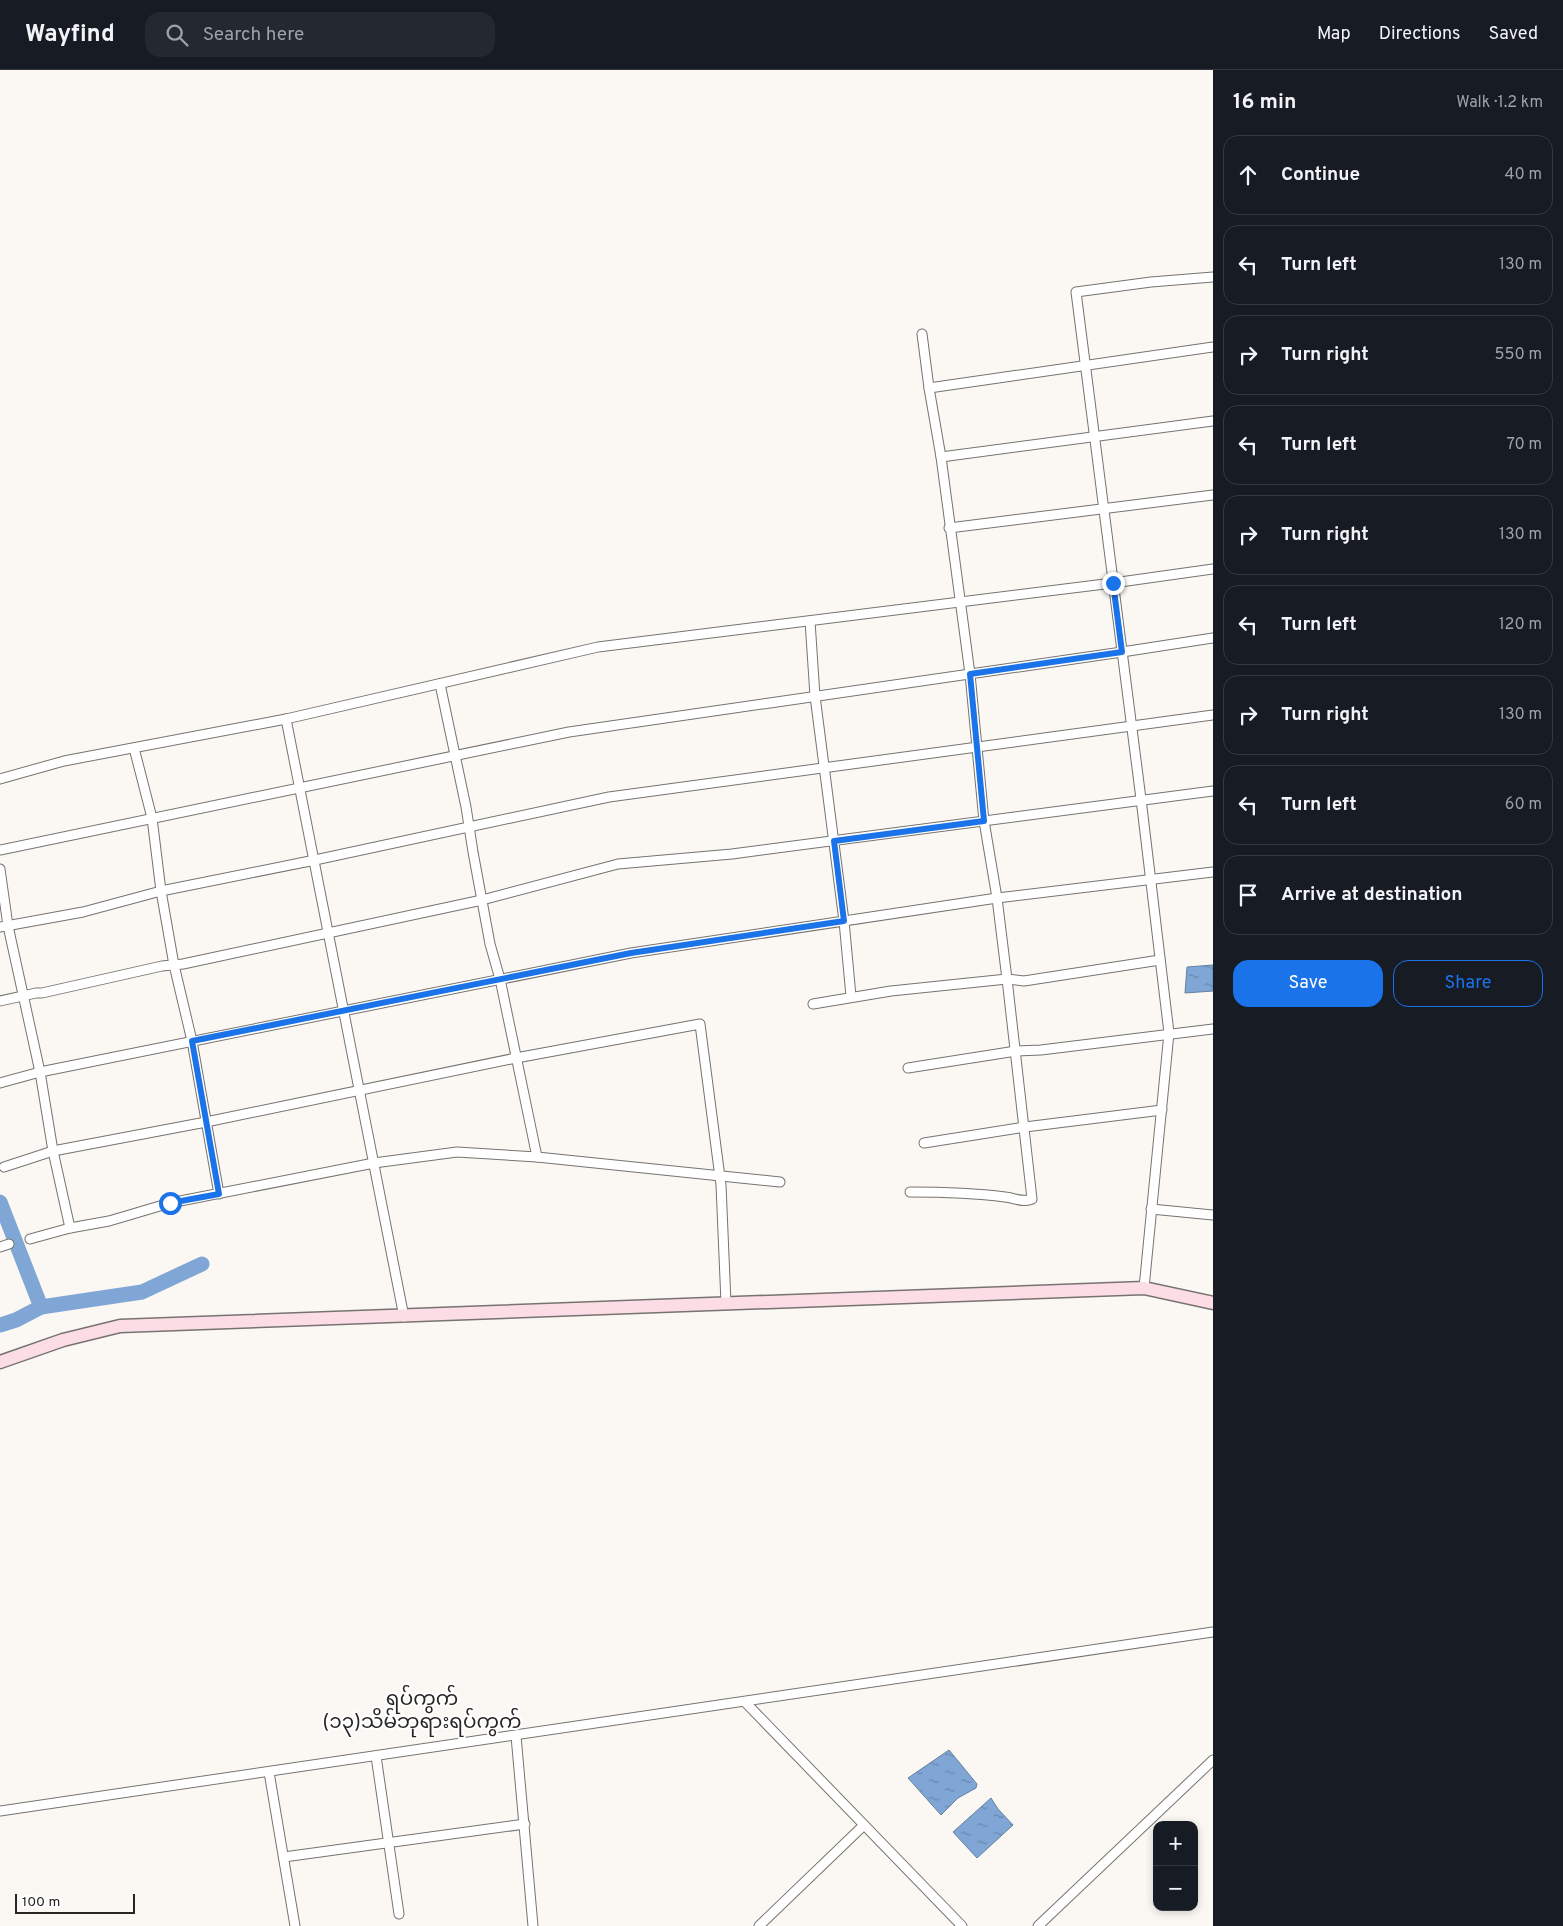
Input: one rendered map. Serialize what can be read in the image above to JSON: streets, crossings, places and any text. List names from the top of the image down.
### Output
{
  "districts": ["ရပ်ကွက် (၁၃)သိမ်ဘုရားရပ်ကွက်"],
  "scale_bar": "100 m",
  "page": {
    "header": "Wayfind",
    "search": "Search here",
    "nav": ["Map", "Directions", "Saved"],
    "heading": ["16 min", "Walk · 1.2 km"],
    "list": [
      ["Continue", "40 m"],
      ["Turn left", "130 m"],
      ["Turn right", "550 m"],
      ["Turn left", "70 m"],
      ["Turn right", "130 m"],
      ["Turn left", "120 m"],
      ["Turn right", "130 m"],
      ["Turn left", "60 m"],
      "Arrive at destination"
    ],
    "buttons": ["Save", "Share"],
    "map_buttons": ["+", "−"],
    "scale": "100 m"
  }
}
